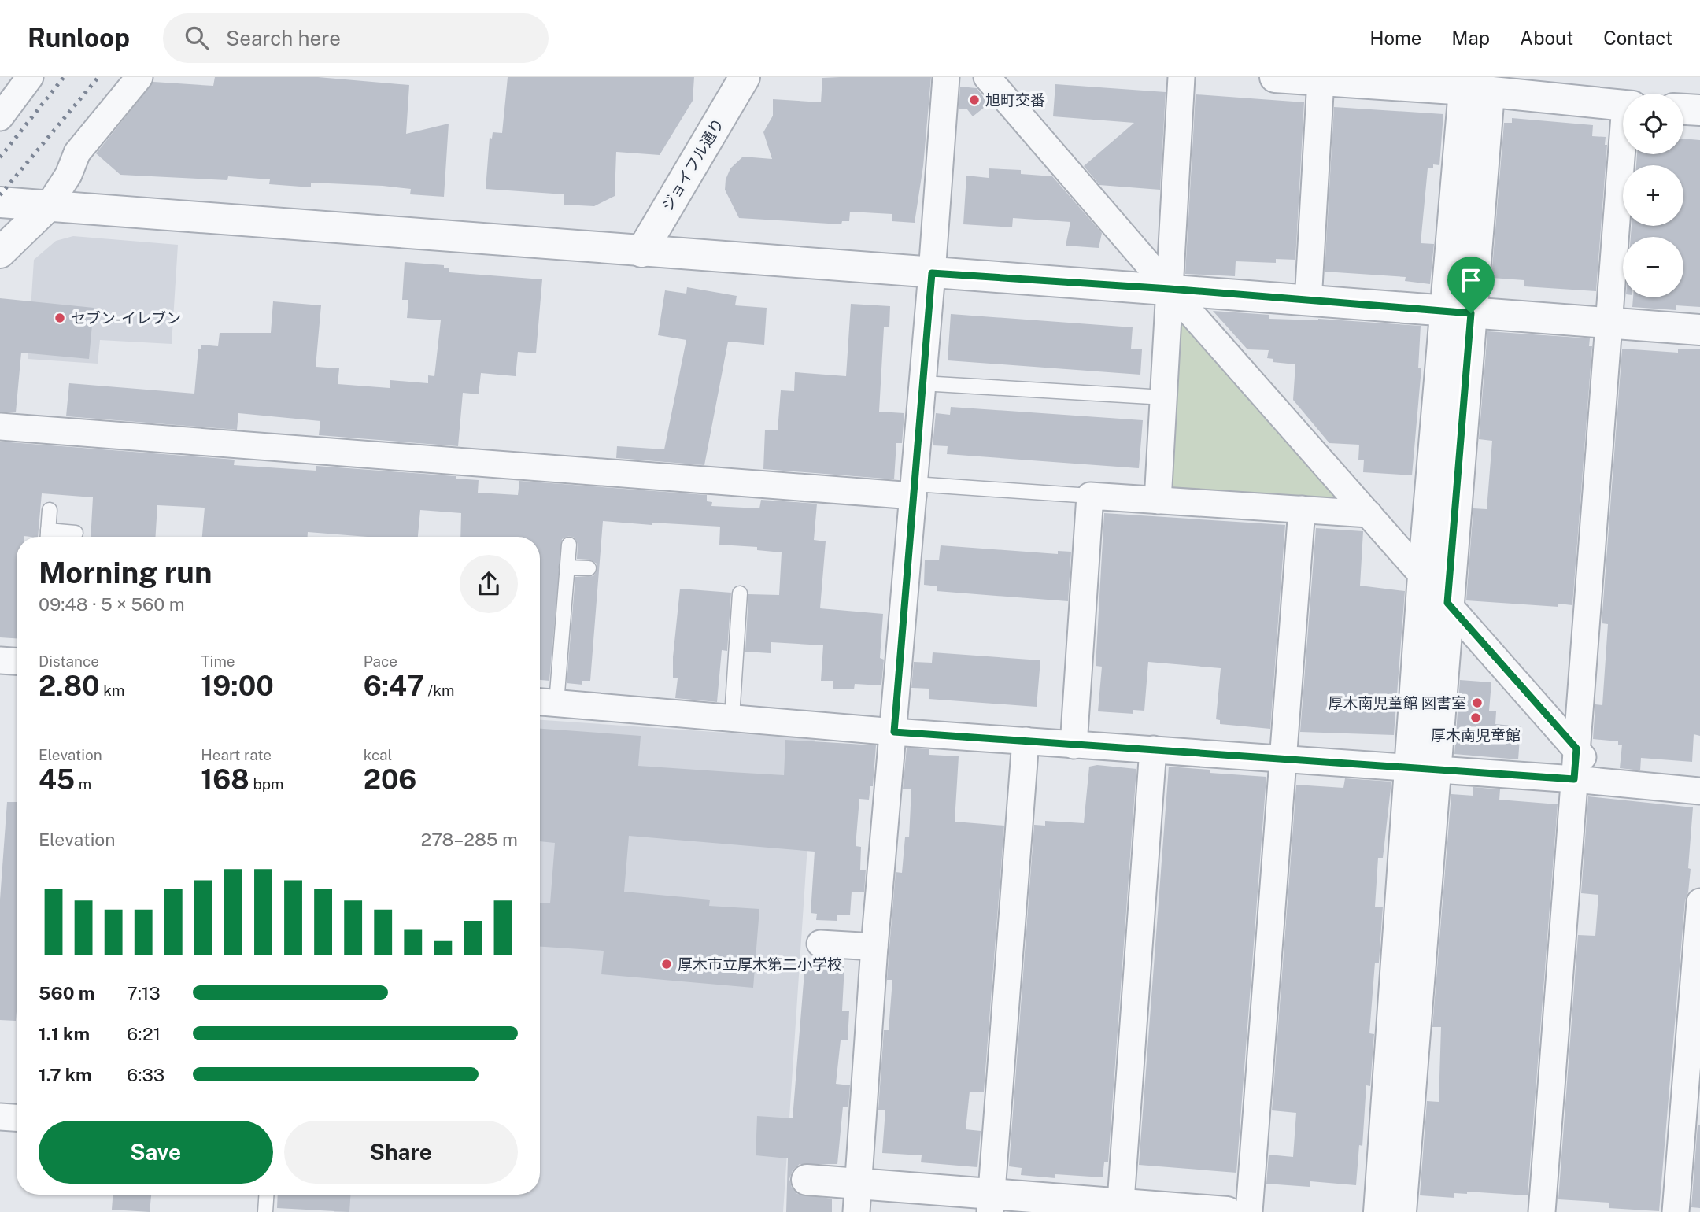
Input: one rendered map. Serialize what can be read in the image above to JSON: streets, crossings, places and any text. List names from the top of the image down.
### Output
{
  "streets": {
    "street": ["ジョイフル通り"]
  },
  "places": [
    "旭町交番",
    "セブン-イレブン",
    "厚木南児童館 図書室",
    "厚木南児童館",
    "厚木市立厚木第二小学校"
  ],
  "page": {
    "header": "Runloop",
    "search": "Search here",
    "nav": [
      "Home",
      "Map",
      "About",
      "Contact"
    ],
    "map_buttons": ["+", "−"],
    "heading": ["Morning run", "09:48 · 5 × 560 m"],
    "stats": [
      ["Distance", "2.80 km"],
      ["Time", "19:00"],
      ["Pace", "6:47 /km"],
      ["Elevation", "45 m"],
      ["Heart rate", "168 bpm"],
      ["kcal", "206"]
    ],
    "chart": ["Elevation", "278–285 m"],
    "list": [
      {
        "name": "560 m",
        "note": "7:13"
      },
      {
        "name": "1.1 km",
        "note": "6:21"
      },
      {
        "name": "1.7 km",
        "note": "6:33"
      }
    ],
    "buttons": ["Save", "Share"]
  }
}
